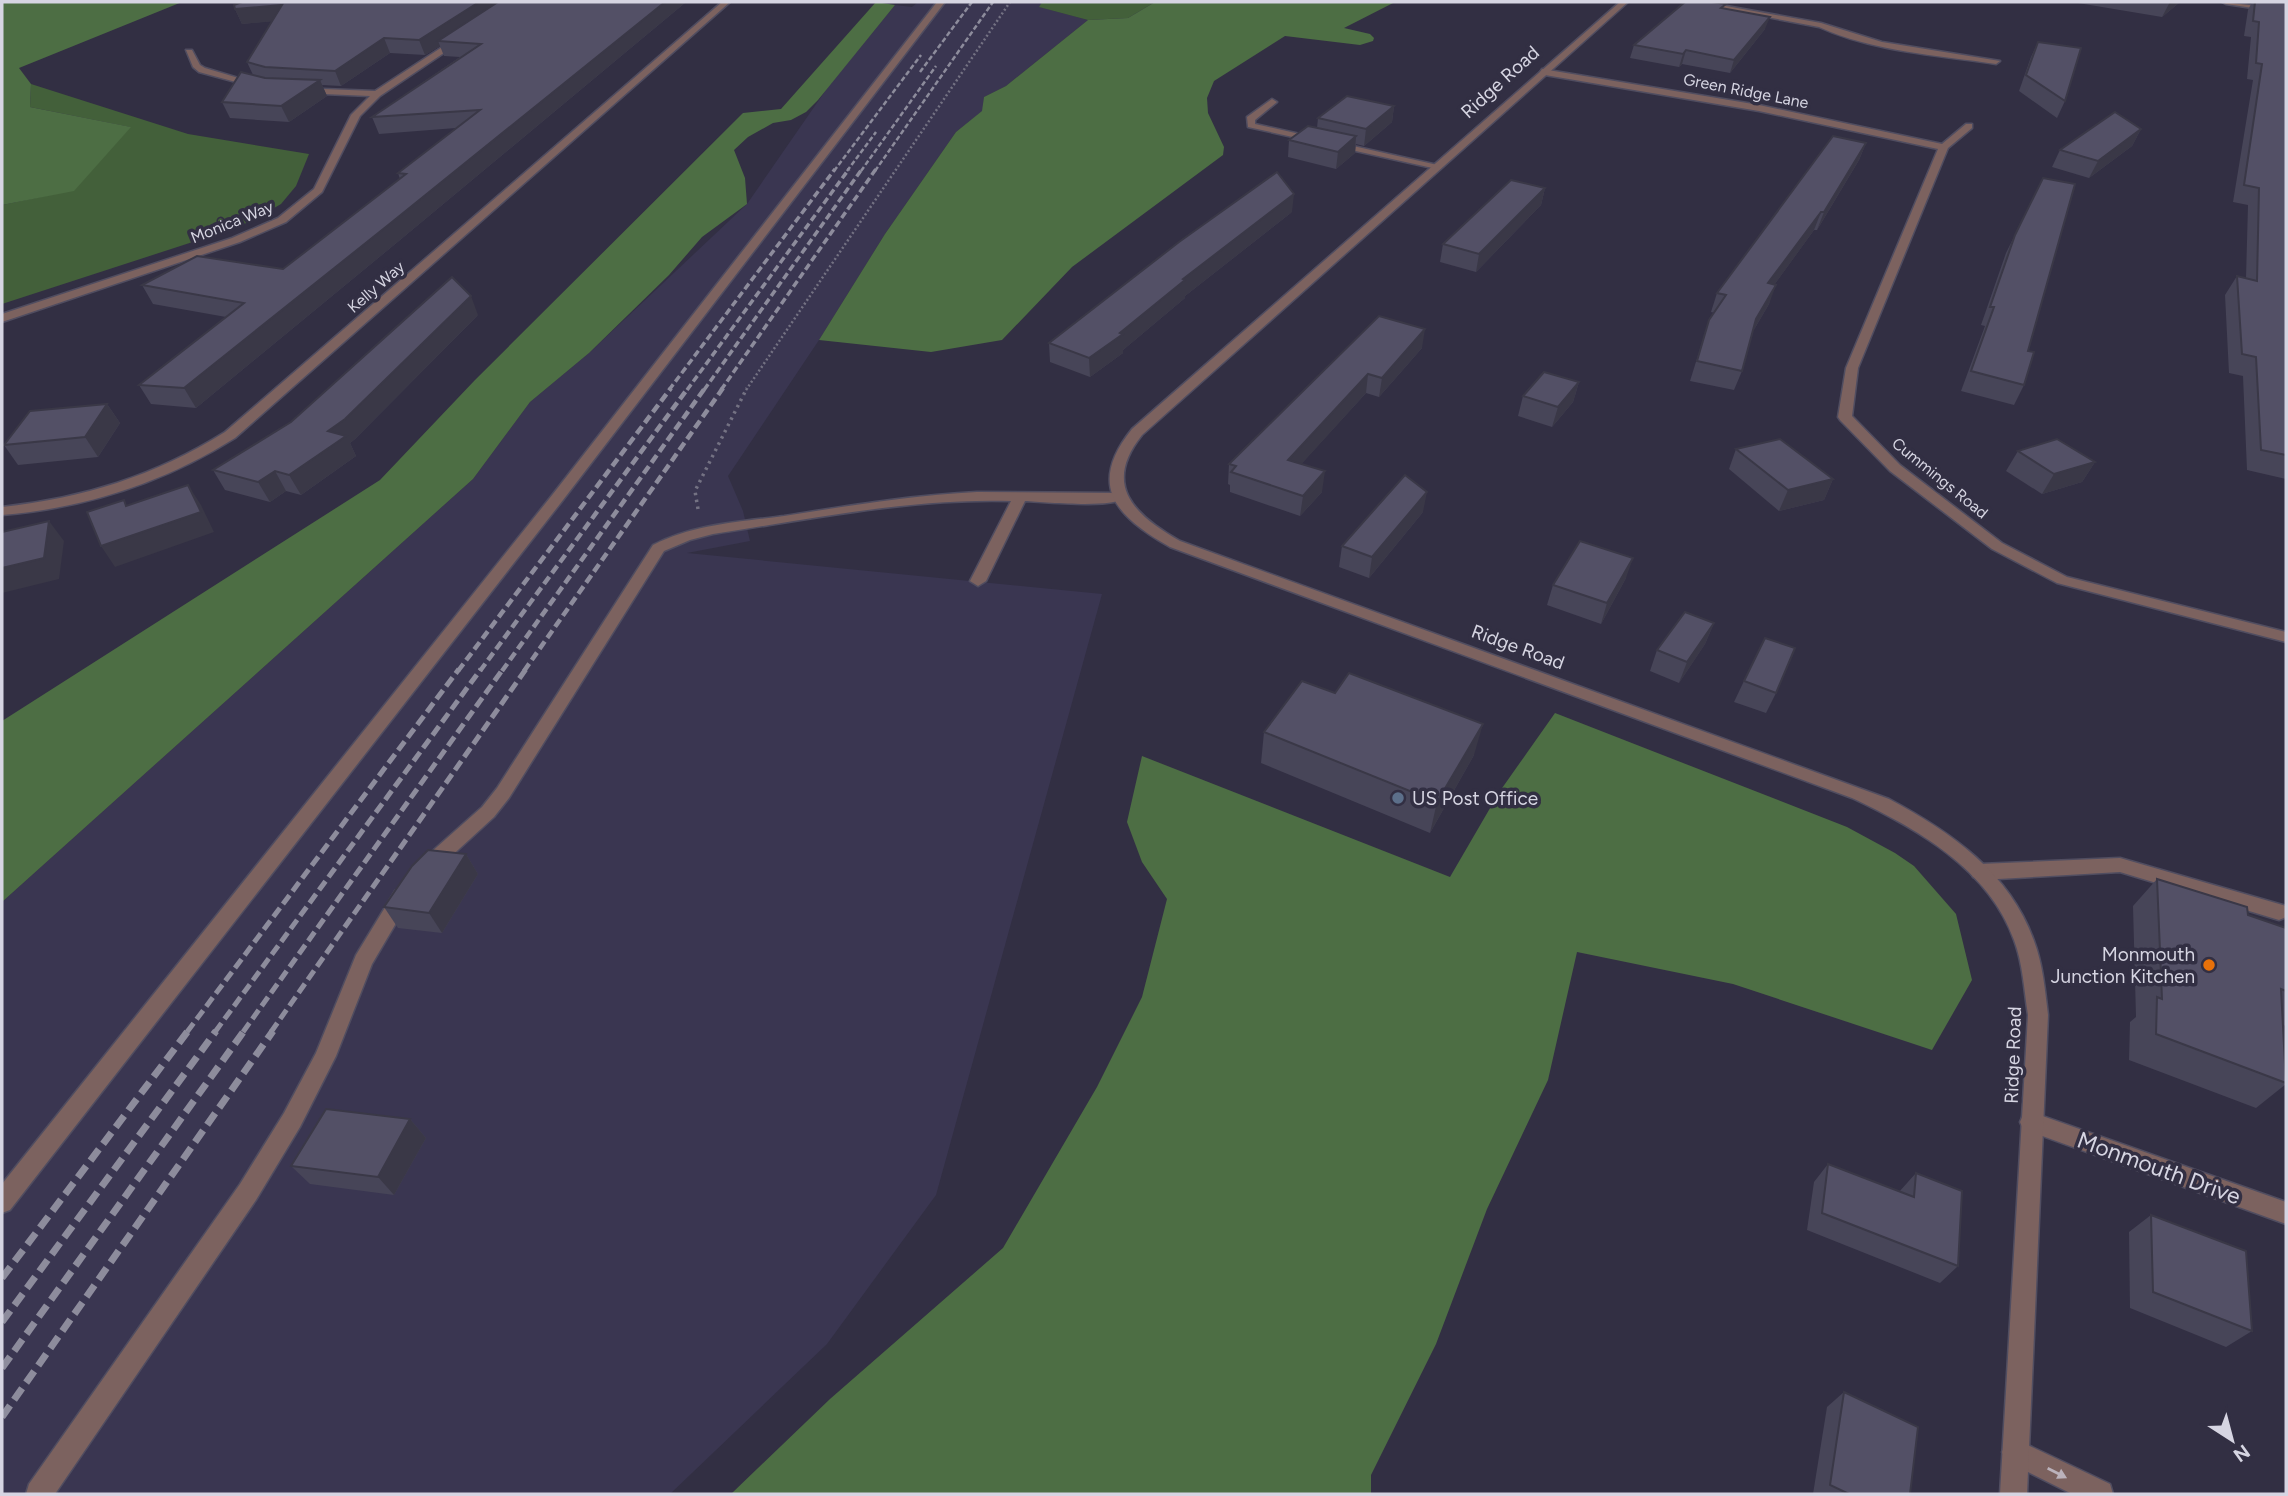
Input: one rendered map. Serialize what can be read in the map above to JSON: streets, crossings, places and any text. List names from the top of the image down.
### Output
{
  "streets": {
    "street": [
      "Ridge Road",
      "Green Ridge Lane",
      "Monica Way",
      "Kelly Way",
      "Cummings Road",
      "Monmouth Drive"
    ]
  },
  "crossings": [
    ["Ridge Road", "Green Ridge Lane"],
    ["Ridge Road", "Monmouth Drive"],
    ["Green Ridge Lane", "Cummings Road"]
  ],
  "places": ["US Post Office", "Monmouth Junction Kitchen"],
  "north": "bottom right"
}
